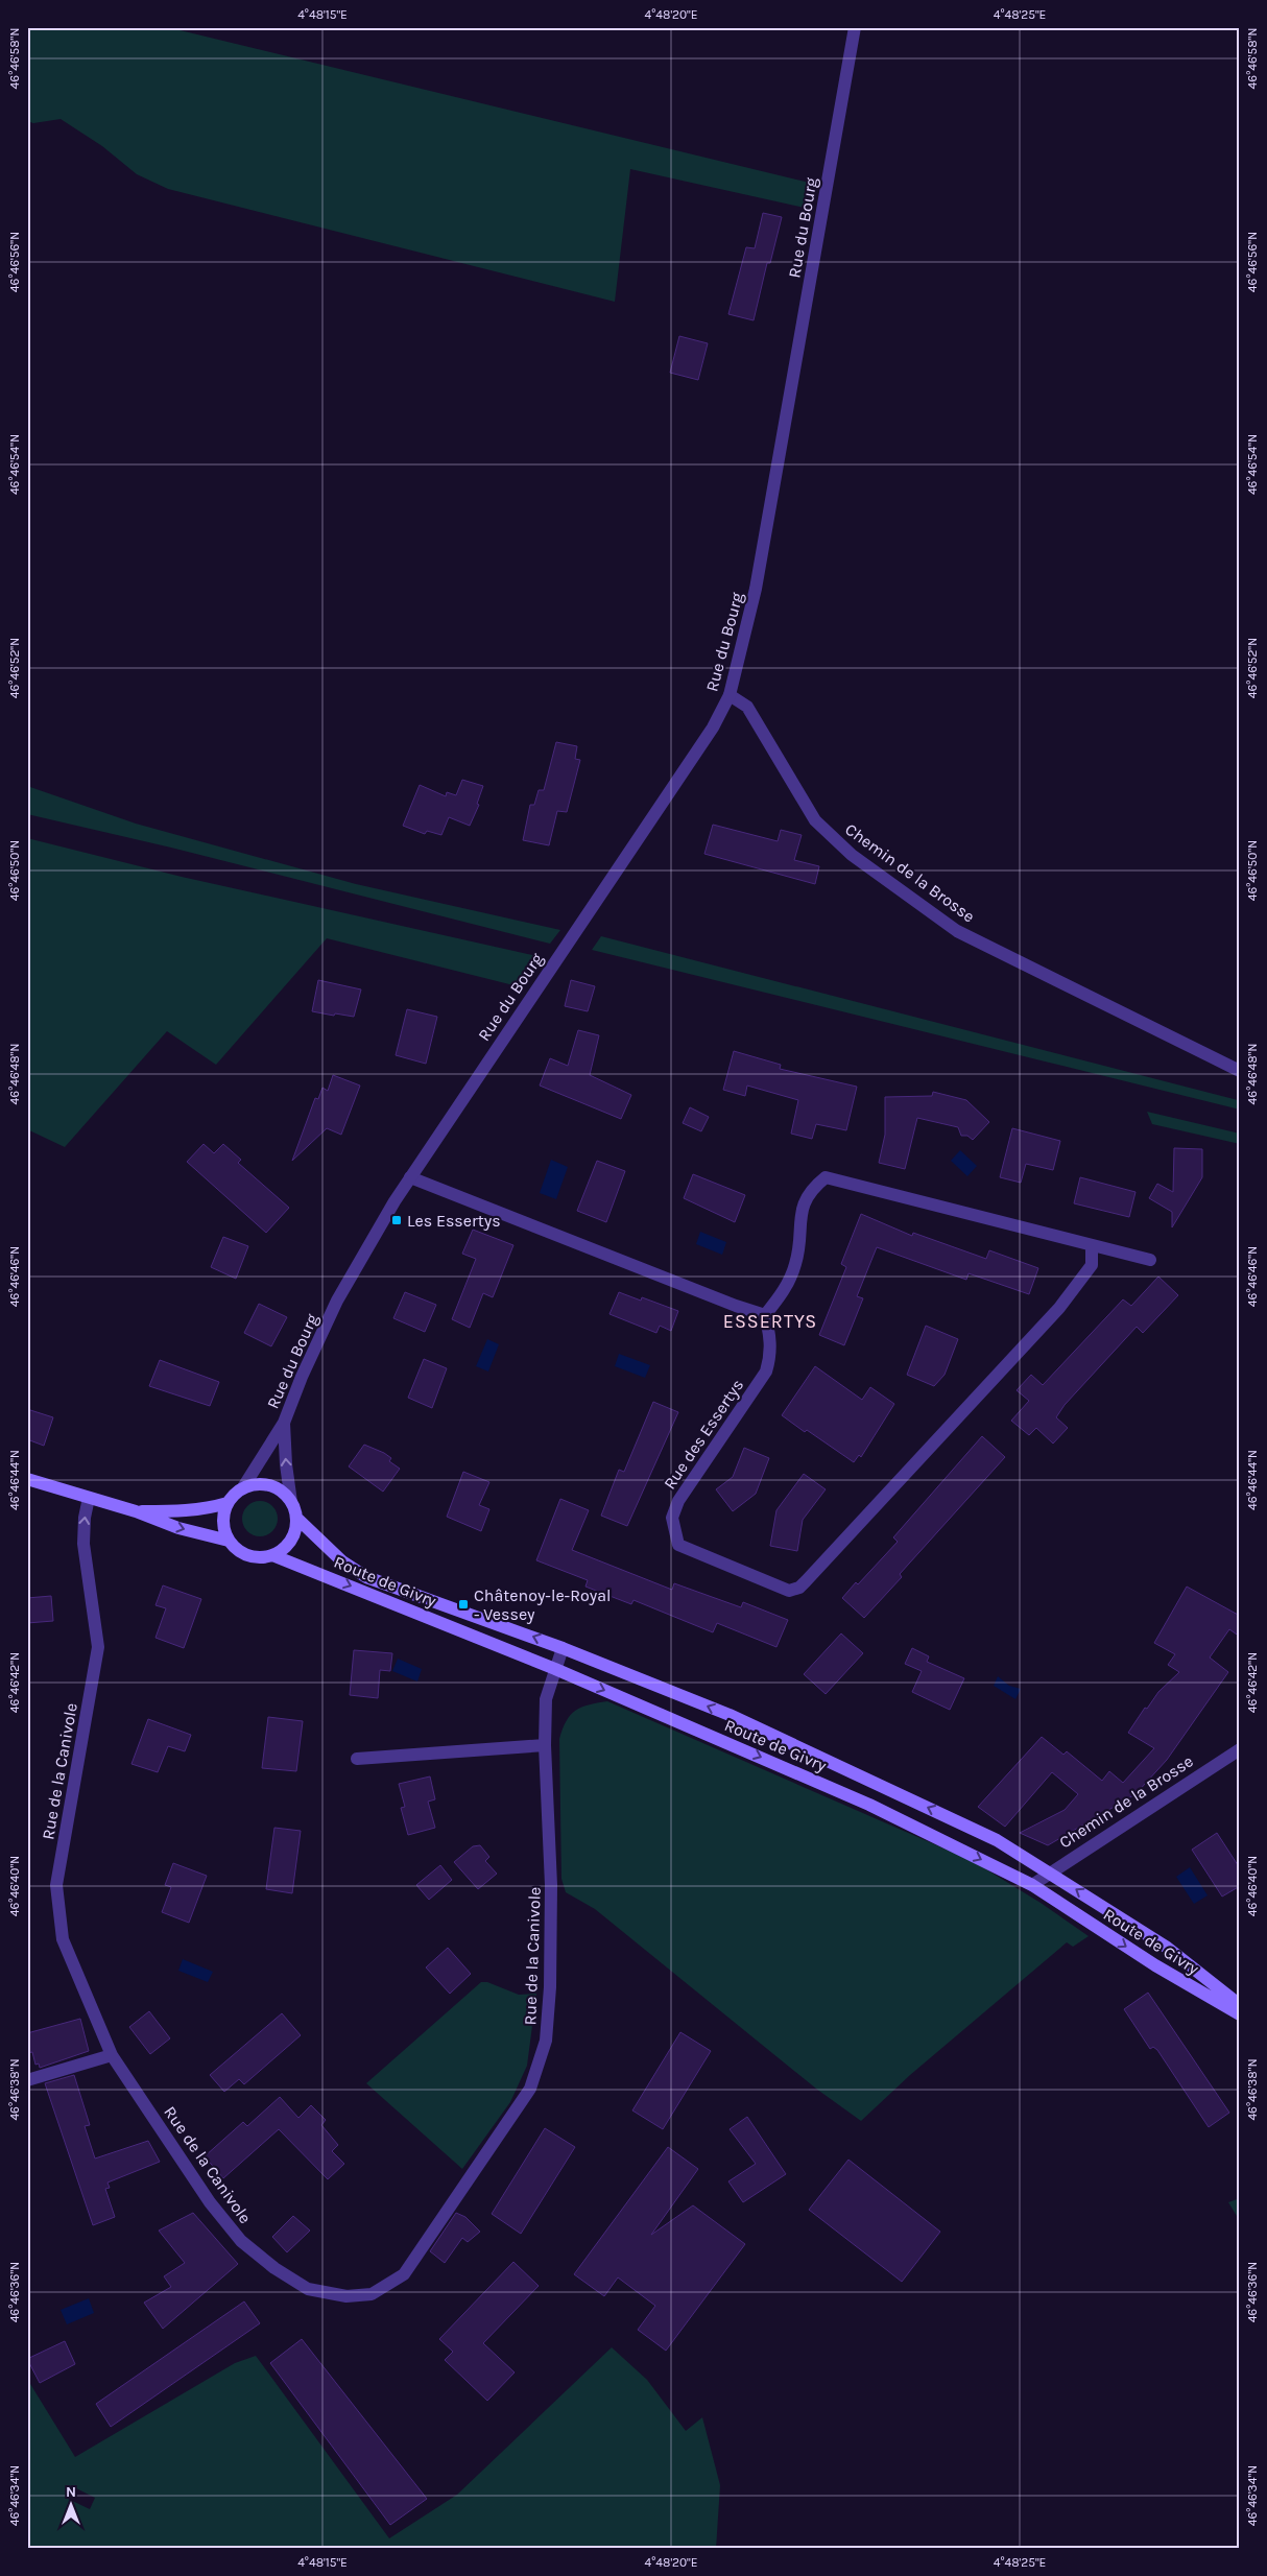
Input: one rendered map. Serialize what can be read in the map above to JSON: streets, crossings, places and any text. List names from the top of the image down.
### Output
{
  "streets": {
    "main road": ["Route de Givry"],
    "street": [
      "Rue du Bourg",
      "Chemin de la Brosse",
      "Rue des Essertys",
      "Rue de la Canivole"
    ]
  },
  "crossings": [
    ["Rue du Bourg", "Chemin de la Brosse"],
    ["Rue du Bourg", "Route de Givry"],
    ["Chemin de la Brosse", "Route de Givry"],
    ["Route de Givry", "Rue de la Canivole"]
  ],
  "districts": ["ESSERTYS"],
  "places": {
    "transit": ["Les Essertys", "Châtenoy-le-Royal - Vessey"]
  },
  "north": "top",
  "coordinates": [
    "4°48'15\"E",
    "4°48'20\"E",
    "4°48'25\"E",
    "46°46'58\"N",
    "46°46'56\"N",
    "46°46'54\"N",
    "46°46'52\"N",
    "46°46'50\"N",
    "46°46'48\"N",
    "46°46'46\"N",
    "46°46'44\"N",
    "46°46'42\"N",
    "46°46'40\"N",
    "46°46'38\"N",
    "46°46'36\"N",
    "46°46'34\"N"
  ]
}
